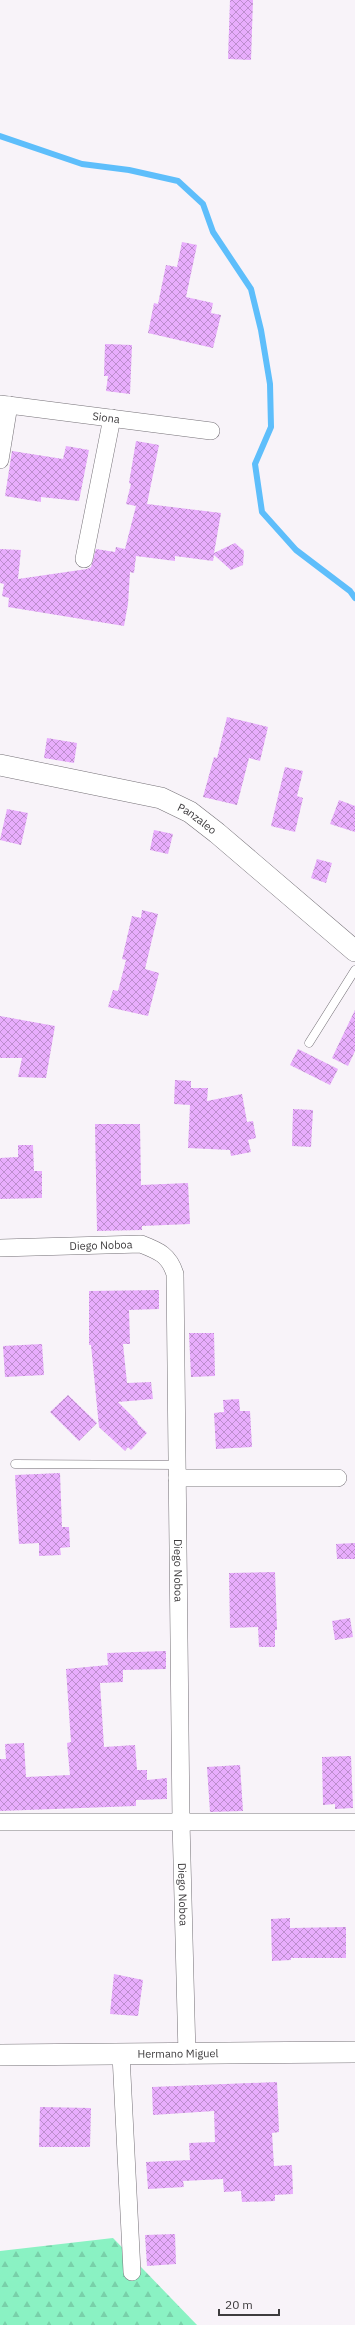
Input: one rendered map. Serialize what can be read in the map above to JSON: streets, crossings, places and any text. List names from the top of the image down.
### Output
{
  "streets": {
    "street": [
      "Siona",
      "Panzaleo",
      "Diego Noboa",
      "Hermano Miguel"
    ]
  },
  "crossings": [
    ["Diego Noboa", "Hermano Miguel"]
  ],
  "scale_bar": "20 m"
}
